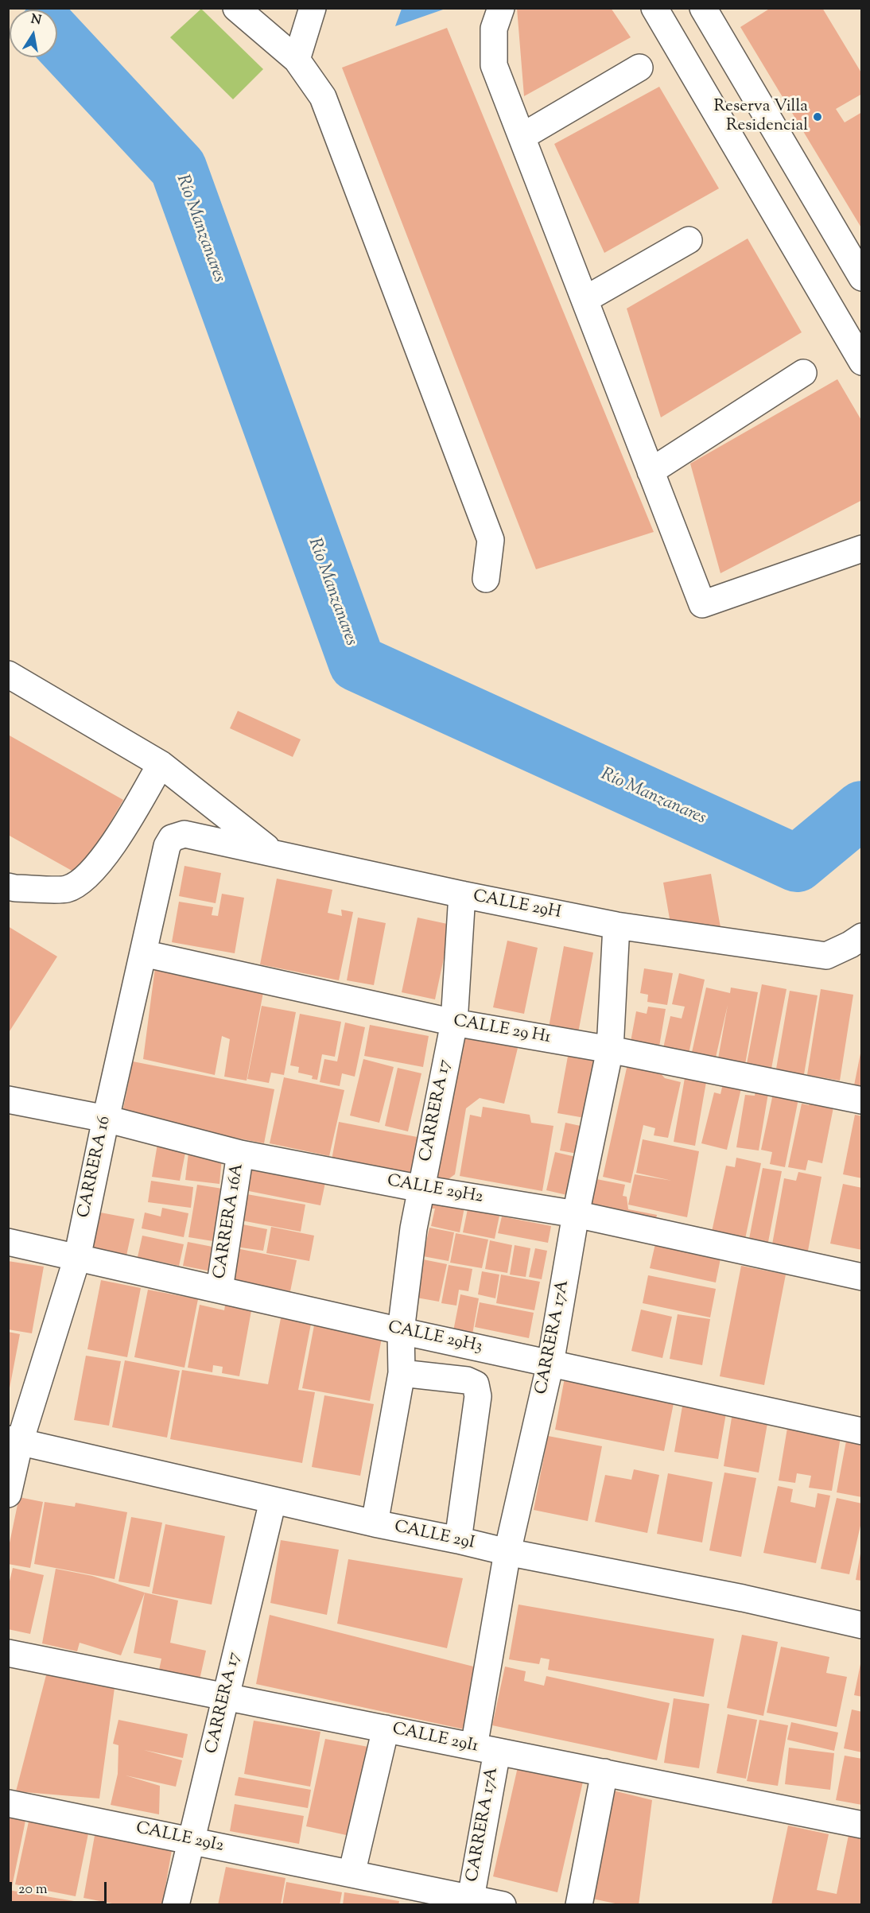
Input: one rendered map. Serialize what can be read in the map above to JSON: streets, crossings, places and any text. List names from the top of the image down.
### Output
{
  "streets": {
    "street": [
      "CALLE 29H",
      "CALLE 29 H1",
      "CARRERA 17",
      "CARRERA 16",
      "CALLE 29H2",
      "CARRERA 16A",
      "CARRERA 17A",
      "CALLE 29H3",
      "CALLE 29I",
      "CALLE 29I1",
      "CALLE 29I2"
    ]
  },
  "crossings": [
    ["CALLE 29H", "CARRERA 17"],
    ["CALLE 29H", "CARRERA 16"],
    ["CALLE 29H", "CARRERA 17A"],
    ["CALLE 29 H1", "CARRERA 17"],
    ["CALLE 29 H1", "CARRERA 16"],
    ["CALLE 29 H1", "CARRERA 17A"],
    ["CARRERA 17", "CALLE 29H2"],
    ["CARRERA 17", "CALLE 29H3"],
    ["CARRERA 17", "CALLE 29I"],
    ["CARRERA 17", "CALLE 29I1"],
    ["CARRERA 17", "CALLE 29I2"],
    ["CARRERA 16", "CALLE 29H2"],
    ["CARRERA 16", "CALLE 29H3"],
    ["CARRERA 16", "CALLE 29I"],
    ["CALLE 29H2", "CARRERA 16A"],
    ["CALLE 29H2", "CARRERA 17A"],
    ["CARRERA 16A", "CALLE 29H3"],
    ["CARRERA 17A", "CALLE 29H3"],
    ["CARRERA 17A", "CALLE 29I"],
    ["CARRERA 17A", "CALLE 29I1"],
    ["CARRERA 17A", "CALLE 29I2"]
  ],
  "water": ["Río Manzanares"],
  "places": ["Reserva Villa Residencial"],
  "scale_bar": "20 m",
  "north": "top"
}
